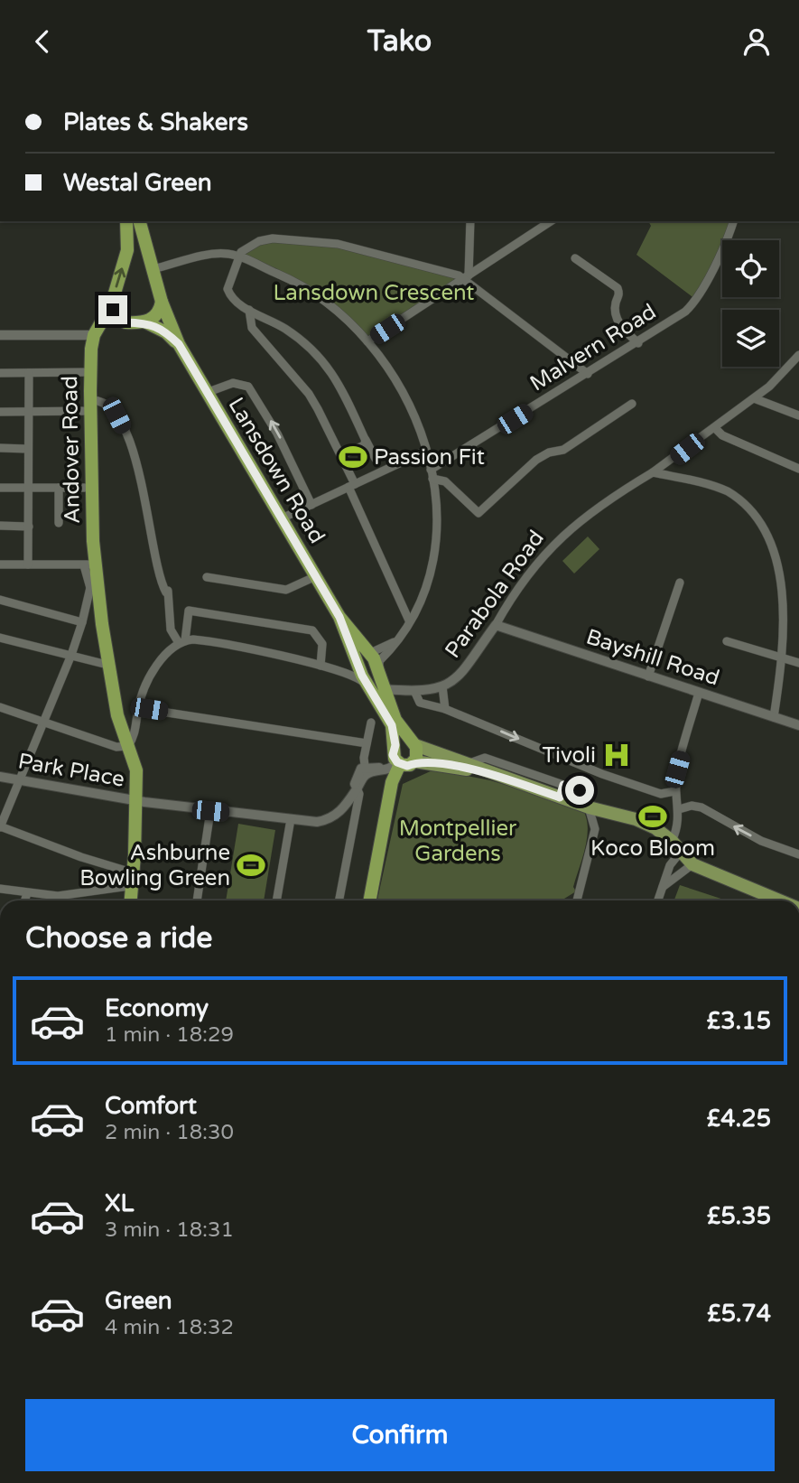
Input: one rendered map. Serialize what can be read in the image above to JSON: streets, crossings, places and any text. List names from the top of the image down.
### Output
{
  "streets": {
    "highway": ["Andover Road", "Lansdown Road"],
    "street": [
      "Malvern Road",
      "Parabola Road",
      "Bayshill Road",
      "Park Place"
    ]
  },
  "crossings": [
    ["Andover Road", "Park Place"],
    ["Lansdown Road", "Parabola Road"],
    ["Parabola Road", "Bayshill Road"]
  ],
  "parks": ["Lansdown Crescent", "Montpellier Gardens"],
  "places": {
    "sports": ["Passion Fit", "Koco Bloom", "Ashburne Bowling Green"],
    "hospital": ["Tivoli"]
  },
  "page": {
    "header": "Tako",
    "banner": ["Plates & Shakers", "Westal Green"],
    "heading": "Choose a ride",
    "list": [
      {
        "name": "Economy",
        "note": "1 min · 18:29",
        "value": "£3.15"
      },
      {
        "name": "Comfort",
        "note": "2 min · 18:30",
        "value": "£4.25"
      },
      {
        "name": "XL",
        "note": "3 min · 18:31",
        "value": "£5.35"
      },
      {
        "name": "Green",
        "note": "4 min · 18:32",
        "value": "£5.74"
      }
    ],
    "buttons": "Confirm"
  }
}
